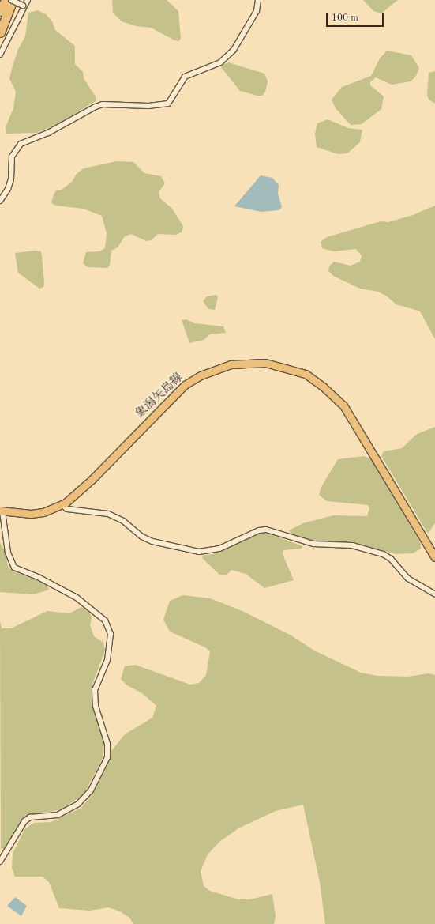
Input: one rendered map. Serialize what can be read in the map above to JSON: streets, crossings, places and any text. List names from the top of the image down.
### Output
{
  "streets": {
    "main road": ["象潟矢島線"]
  },
  "scale_bar": "100 m"
}
